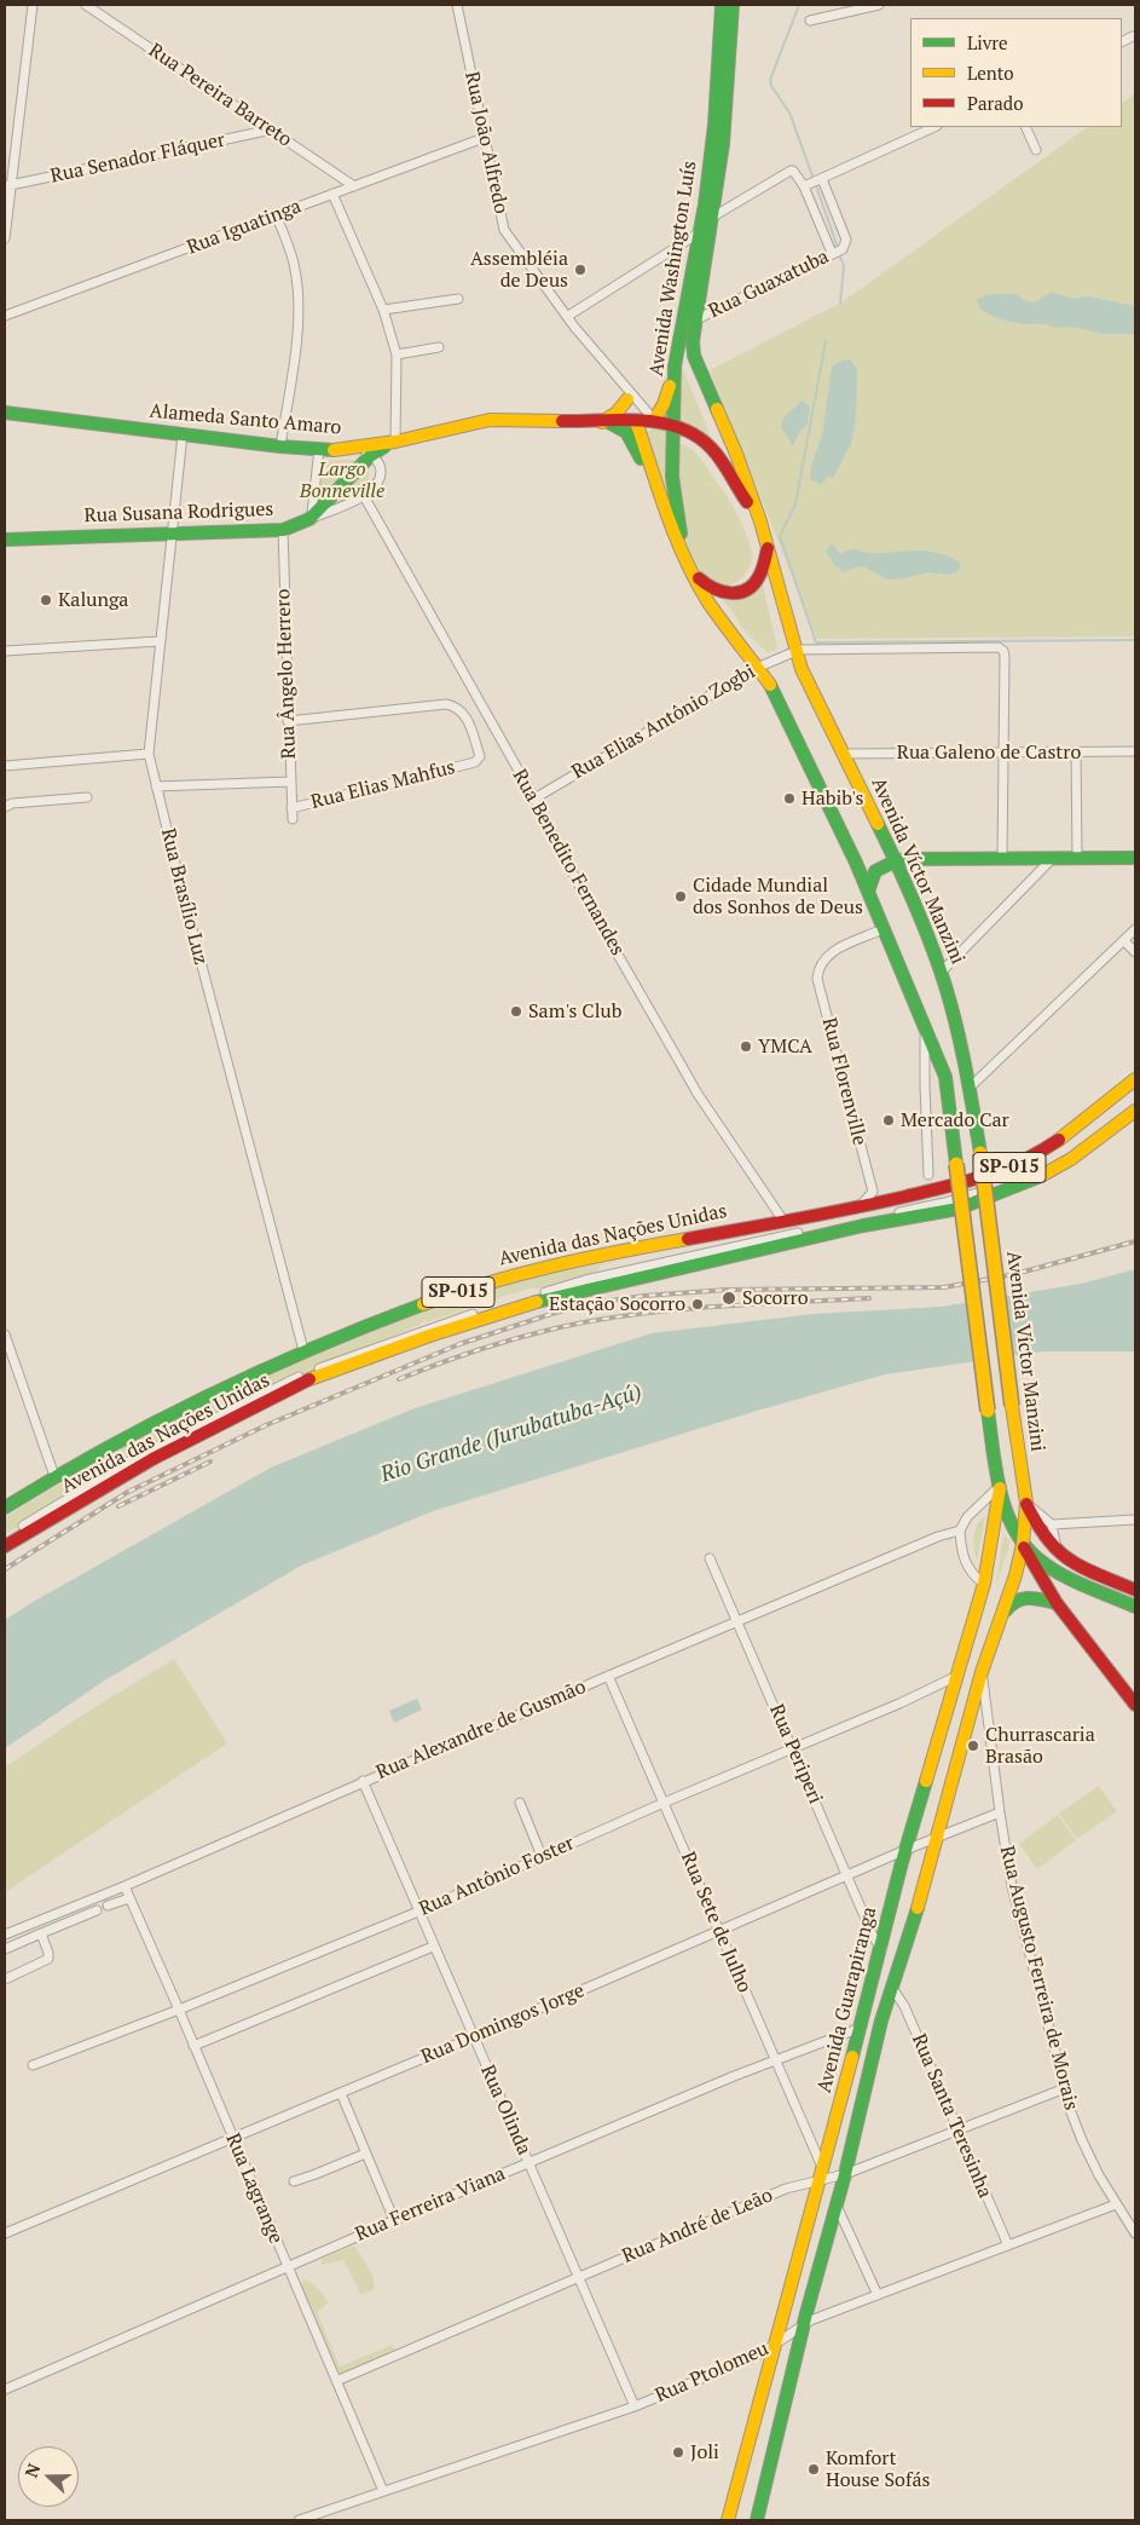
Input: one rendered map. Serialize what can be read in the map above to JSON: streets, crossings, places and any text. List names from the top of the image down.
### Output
{
  "streets": {
    "main road": [
      "Avenida Washington Luís",
      "Alameda Santo Amaro",
      "Rua Susana Rodrigues",
      "Avenida Víctor Manzini",
      "SP-015",
      "Avenida das Nações Unidas",
      "Avenida Guarapiranga"
    ],
    "street": [
      "Rua Pereira Barreto",
      "Rua João Alfredo",
      "Rua Senador Fláquer",
      "Rua Iguatinga",
      "Rua Guaxatuba",
      "Rua Ângelo Herrero",
      "Rua Elias Antônio Zogbi",
      "Rua Galeno de Castro",
      "Rua Elias Mahfus",
      "Rua Benedito Fernandes",
      "Rua Brasílio Luz",
      "Rua Florenville",
      "Rua Alexandre de Gusmão",
      "Rua Periperi",
      "Rua Antônio Foster",
      "Rua Sete de Julho",
      "Rua Augusto Ferreira de Morais",
      "Rua Domingos Jorge",
      "Rua Olinda",
      "Rua Santa Teresinha",
      "Rua Lagrange",
      "Rua Ferreira Viana",
      "Rua André de Leão",
      "Rua Ptolomeu"
    ]
  },
  "crossings": [
    ["Rua Pereira Barreto", "Rua Senador Fláquer"],
    ["Rua Pereira Barreto", "Rua Iguatinga"],
    ["Rua João Alfredo", "Rua Iguatinga"],
    ["Rua João Alfredo", "Alameda Santo Amaro"],
    ["Avenida Washington Luís", "Rua Guaxatuba"],
    ["Avenida Washington Luís", "Alameda Santo Amaro"],
    ["Avenida Washington Luís", "Avenida Víctor Manzini"],
    ["Alameda Santo Amaro", "Rua Susana Rodrigues"],
    ["Alameda Santo Amaro", "Avenida Víctor Manzini"],
    ["Alameda Santo Amaro", "Rua Brasílio Luz"],
    ["Rua Susana Rodrigues", "Rua Ângelo Herrero"],
    ["Rua Susana Rodrigues", "Rua Brasílio Luz"],
    ["Rua Ângelo Herrero", "Rua Elias Mahfus"],
    ["Rua Elias Antônio Zogbi", "Rua Benedito Fernandes"],
    ["Rua Elias Antônio Zogbi", "Avenida Víctor Manzini"],
    ["Rua Galeno de Castro", "Avenida Víctor Manzini"],
    ["Rua Benedito Fernandes", "Avenida das Nações Unidas"],
    ["Avenida Víctor Manzini", "Avenida Guarapiranga"],
    ["Rua Brasílio Luz", "Avenida das Nações Unidas"],
    ["Rua Florenville", "Avenida das Nações Unidas"],
    ["Rua Alexandre de Gusmão", "Rua Periperi"],
    ["Rua Alexandre de Gusmão", "Rua Sete de Julho"],
    ["Rua Alexandre de Gusmão", "Rua Olinda"],
    ["Rua Alexandre de Gusmão", "Rua Lagrange"],
    ["Rua Periperi", "Rua Antônio Foster"],
    ["Rua Periperi", "Avenida Guarapiranga"],
    ["Rua Periperi", "Rua Domingos Jorge"],
    ["Rua Antônio Foster", "Rua Sete de Julho"],
    ["Rua Antônio Foster", "Avenida Guarapiranga"],
    ["Rua Antônio Foster", "Rua Olinda"],
    ["Rua Antônio Foster", "Rua Lagrange"],
    ["Rua Sete de Julho", "Avenida Guarapiranga"],
    ["Rua Sete de Julho", "Rua Domingos Jorge"],
    ["Rua Sete de Julho", "Rua Ferreira Viana"],
    ["Rua Sete de Julho", "Rua André de Leão"],
    ["Rua Augusto Ferreira de Morais", "Avenida Guarapiranga"],
    ["Rua Augusto Ferreira de Morais", "Rua Domingos Jorge"],
    ["Rua Augusto Ferreira de Morais", "Rua André de Leão"],
    ["Rua Augusto Ferreira de Morais", "Rua Ptolomeu"],
    ["Avenida Guarapiranga", "Rua Domingos Jorge"],
    ["Avenida Guarapiranga", "Rua Santa Teresinha"],
    ["Avenida Guarapiranga", "Rua Ferreira Viana"],
    ["Avenida Guarapiranga", "Rua André de Leão"],
    ["Avenida Guarapiranga", "Rua Ptolomeu"],
    ["Rua Domingos Jorge", "Rua Olinda"],
    ["Rua Domingos Jorge", "Rua Lagrange"],
    ["Rua Olinda", "Rua Ferreira Viana"],
    ["Rua Olinda", "Rua André de Leão"],
    ["Rua Olinda", "Rua Ptolomeu"],
    ["Rua Santa Teresinha", "Rua André de Leão"],
    ["Rua Santa Teresinha", "Rua Ptolomeu"],
    ["Rua Lagrange", "Rua Ferreira Viana"],
    ["Rua Lagrange", "Rua André de Leão"],
    ["Rua Lagrange", "Rua Ptolomeu"]
  ],
  "water": ["Rio Grande (Jurubatuba-Açú)"],
  "parks": ["Largo Bonneville"],
  "places": [
    "Assembléia de Deus",
    "Kalunga",
    "Habib's",
    "Cidade Mundial dos Sonhos de Deus",
    "Sam's Club",
    "YMCA",
    "Mercado Car",
    "Socorro",
    "Estação Socorro",
    "Churrascaria Brasão",
    "Joli",
    "Komfort House Sofás"
  ],
  "legend": ["Livre", "Lento", "Parado"],
  "north": "left"
}
